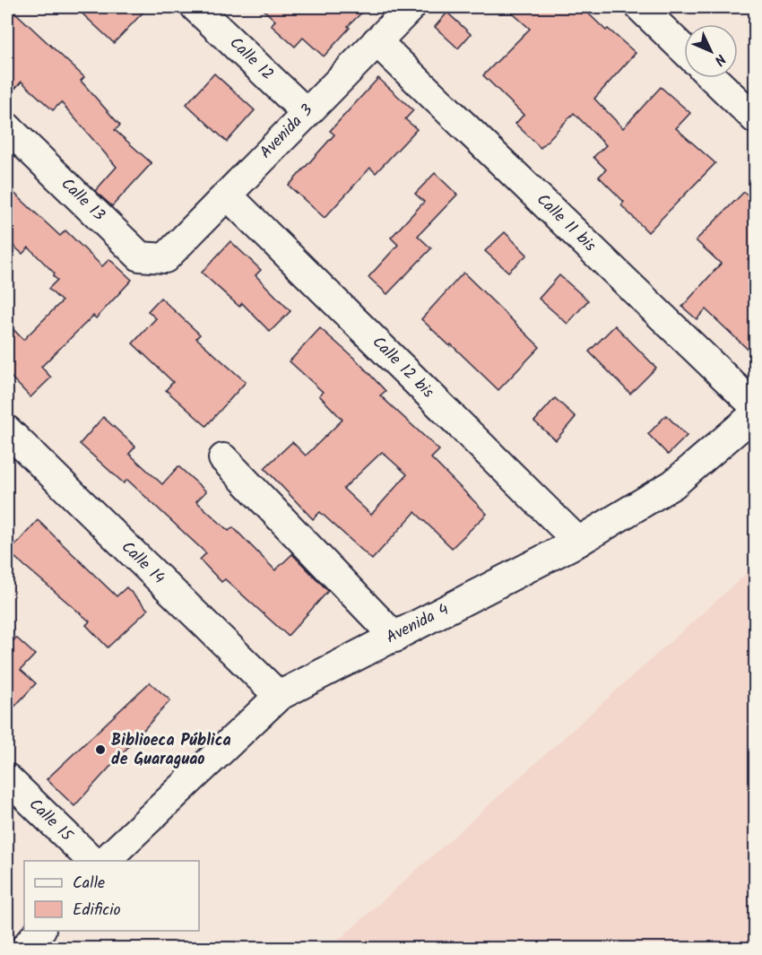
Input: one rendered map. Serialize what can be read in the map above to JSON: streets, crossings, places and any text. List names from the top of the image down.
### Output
{
  "streets": {
    "street": [
      "Calle 12",
      "Avenida 3",
      "Calle 13",
      "Calle 11 bis",
      "Calle 12 bis",
      "Calle 14",
      "Avenida 4",
      "Calle 15"
    ]
  },
  "crossings": [
    ["Calle 12", "Avenida 3"],
    ["Avenida 3", "Calle 13"],
    ["Avenida 3", "Calle 11 bis"],
    ["Avenida 3", "Calle 12 bis"],
    ["Calle 12 bis", "Avenida 4"],
    ["Calle 14", "Avenida 4"]
  ],
  "places": ["Biblioeca Pública de Guaraguao"],
  "legend": ["Calle", "Edificio"],
  "north": "bottom right"
}
